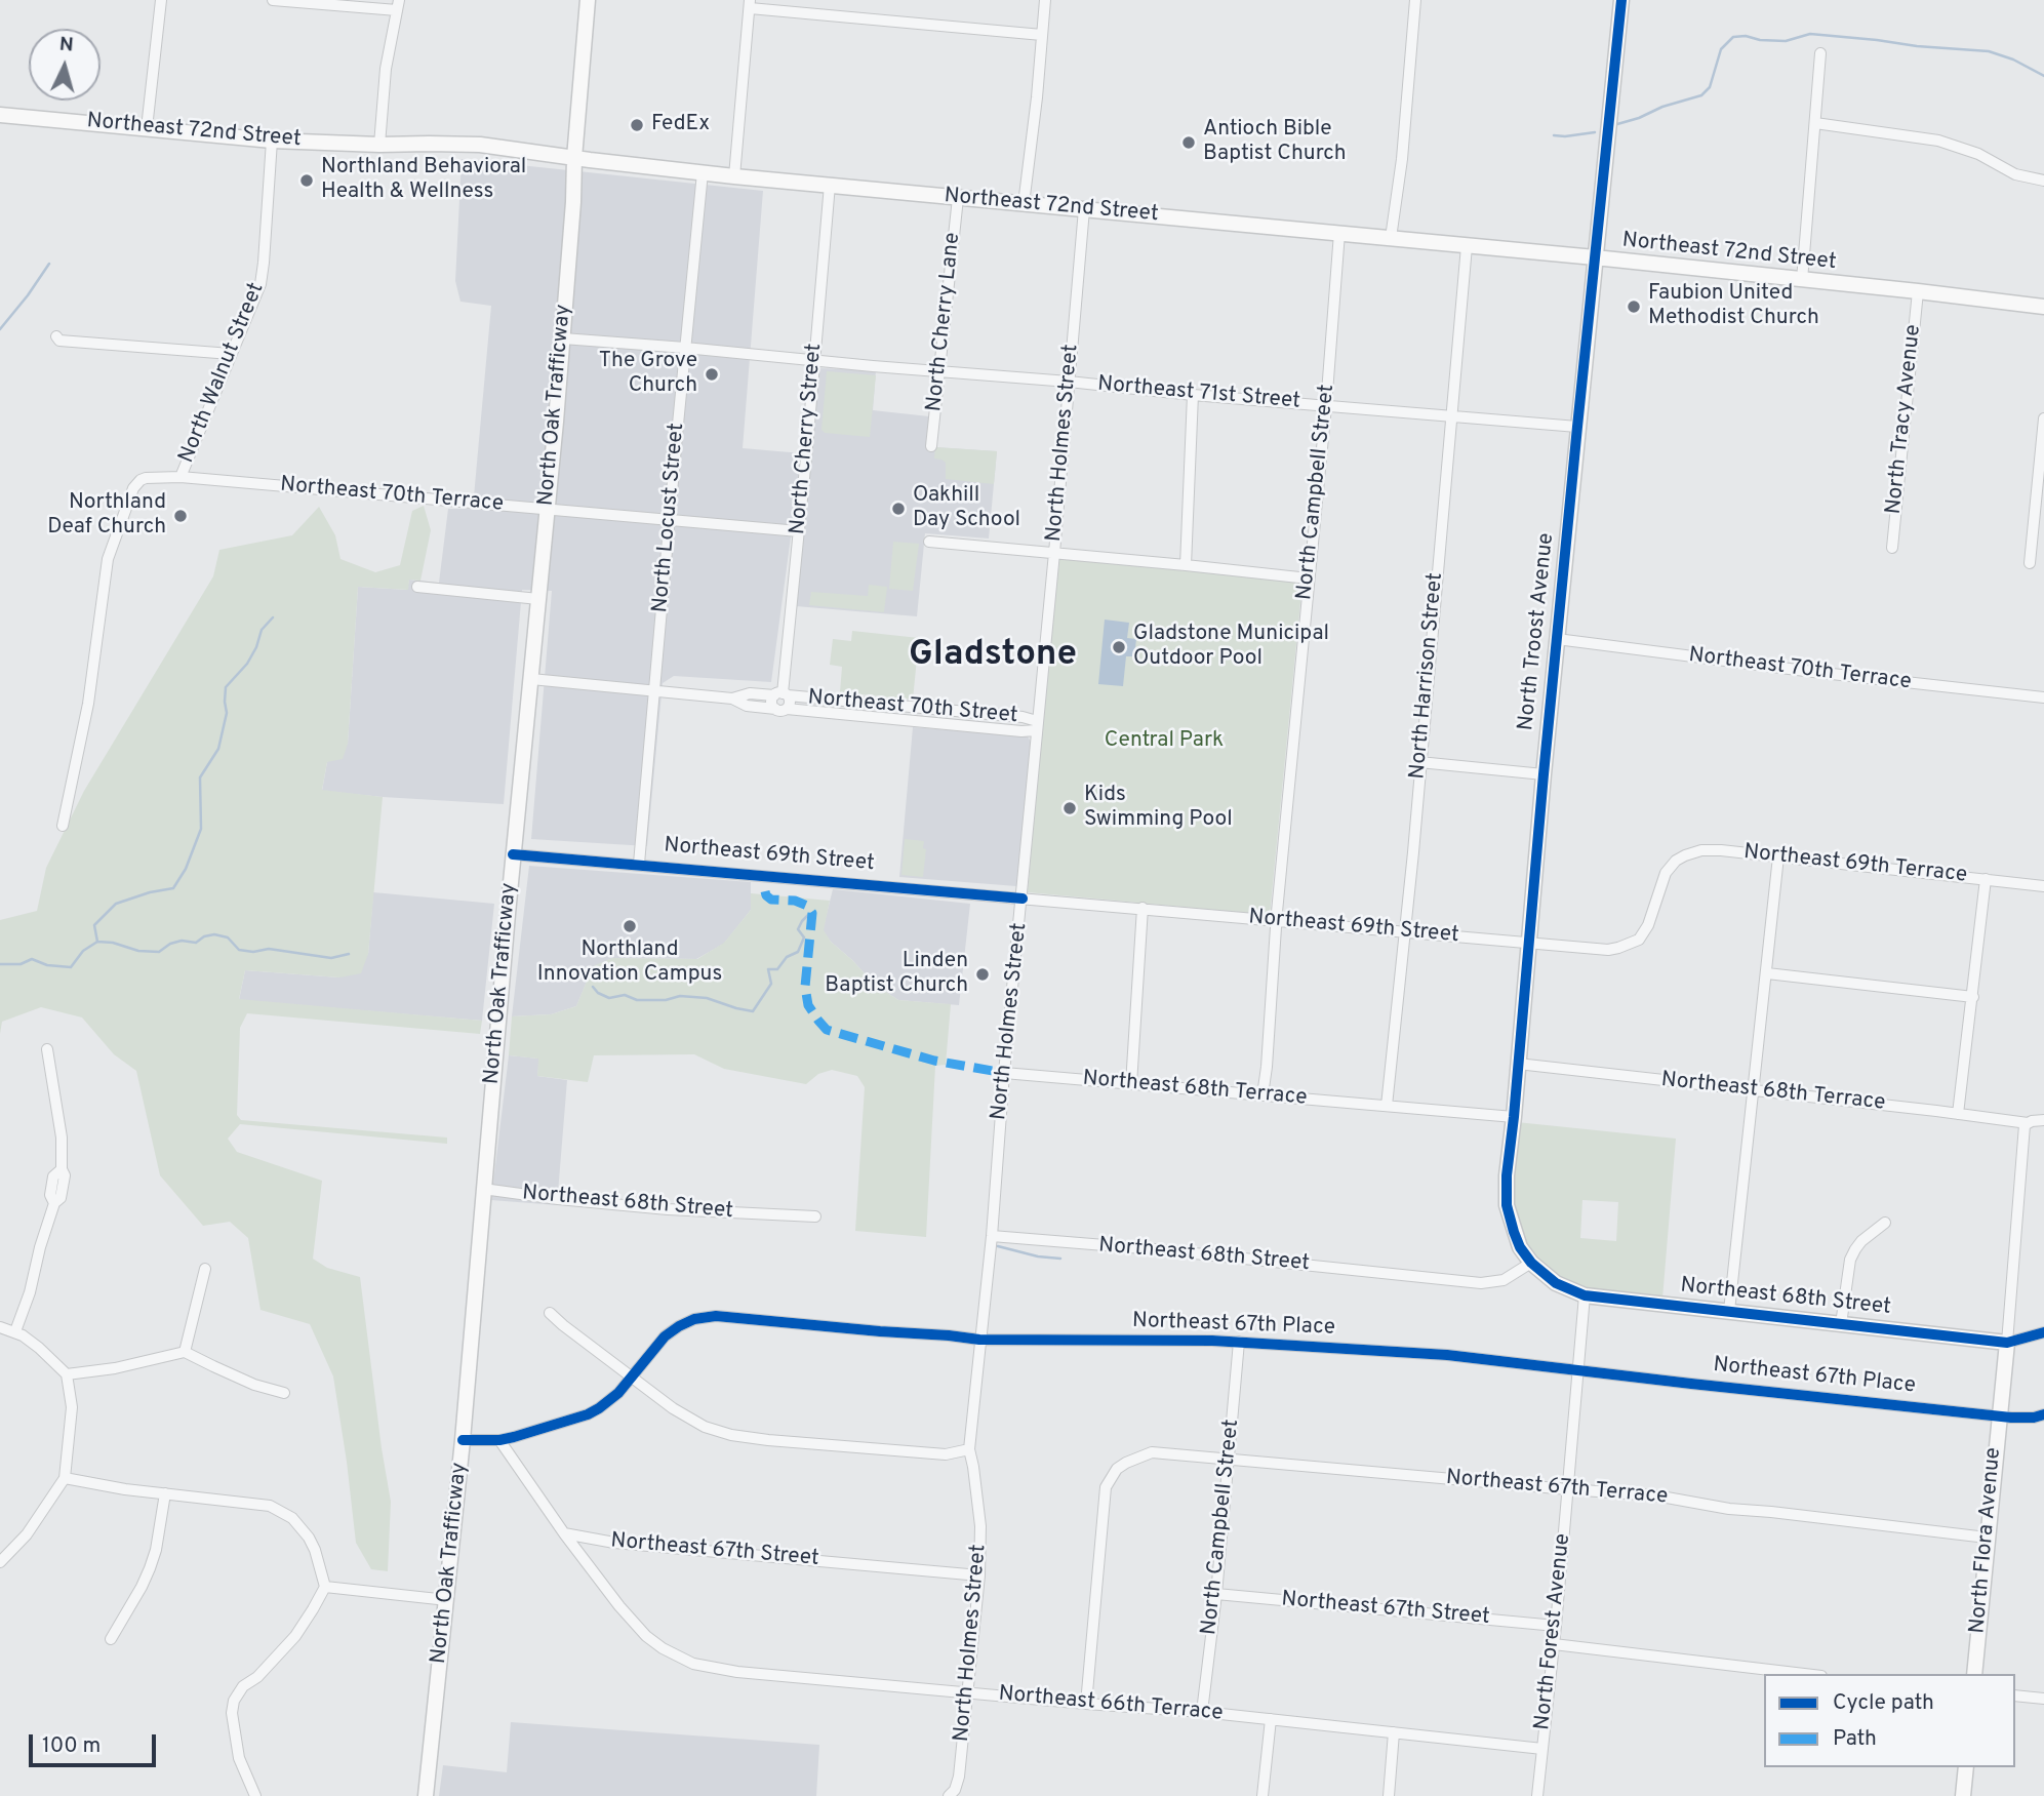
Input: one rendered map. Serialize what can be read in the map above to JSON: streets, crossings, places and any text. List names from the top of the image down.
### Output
{
  "streets": {
    "main road": [
      "Northeast 72nd Street",
      "North Oak Trafficway",
      "North Troost Avenue",
      "Northeast 68th Street",
      "North Flora Avenue"
    ],
    "street": [
      "North Cherry Lane",
      "North Walnut Street",
      "Northeast 71st Street",
      "North Tracy Avenue",
      "North Cherry Street",
      "North Holmes Street",
      "North Campbell Street",
      "Northeast 70th Terrace",
      "North Locust Street",
      "North Harrison Street",
      "Northeast 70th Street",
      "Northeast 69th Street",
      "Northeast 69th Terrace",
      "Northeast 68th Terrace",
      "Northeast 67th Place",
      "Northeast 67th Terrace",
      "Northeast 67th Street",
      "North Forest Avenue",
      "Northeast 66th Terrace"
    ]
  },
  "crossings": [
    ["Northeast 72nd Street", "North Cherry Lane"],
    ["Northeast 72nd Street", "North Walnut Street"],
    ["Northeast 72nd Street", "North Oak Trafficway"],
    ["Northeast 72nd Street", "North Tracy Avenue"],
    ["Northeast 72nd Street", "North Cherry Street"],
    ["Northeast 72nd Street", "North Holmes Street"],
    ["Northeast 72nd Street", "North Campbell Street"],
    ["Northeast 72nd Street", "North Locust Street"],
    ["Northeast 72nd Street", "North Troost Avenue"],
    ["Northeast 72nd Street", "North Harrison Street"],
    ["North Cherry Lane", "Northeast 71st Street"],
    ["North Walnut Street", "Northeast 70th Terrace"],
    ["Northeast 71st Street", "North Oak Trafficway"],
    ["Northeast 71st Street", "North Cherry Street"],
    ["Northeast 71st Street", "North Holmes Street"],
    ["Northeast 71st Street", "North Campbell Street"],
    ["Northeast 71st Street", "North Locust Street"],
    ["Northeast 71st Street", "North Troost Avenue"],
    ["Northeast 71st Street", "North Harrison Street"],
    ["North Oak Trafficway", "Northeast 70th Terrace"],
    ["North Oak Trafficway", "Northeast 70th Street"],
    ["North Oak Trafficway", "Northeast 69th Street"],
    ["North Oak Trafficway", "Northeast 68th Street"],
    ["North Oak Trafficway", "Northeast 67th Place"],
    ["North Cherry Street", "Northeast 70th Terrace"],
    ["North Cherry Street", "Northeast 70th Street"],
    ["North Holmes Street", "Northeast 70th Street"],
    ["North Holmes Street", "Northeast 69th Street"],
    ["North Holmes Street", "Northeast 68th Terrace"],
    ["North Holmes Street", "Northeast 68th Street"],
    ["North Holmes Street", "Northeast 67th Place"],
    ["North Holmes Street", "Northeast 67th Street"],
    ["North Holmes Street", "Northeast 66th Terrace"],
    ["North Campbell Street", "Northeast 69th Street"],
    ["North Campbell Street", "Northeast 68th Terrace"],
    ["North Campbell Street", "Northeast 67th Place"],
    ["North Campbell Street", "Northeast 67th Terrace"],
    ["North Campbell Street", "Northeast 67th Street"],
    ["North Campbell Street", "Northeast 66th Terrace"],
    ["Northeast 70th Terrace", "North Locust Street"],
    ["Northeast 70th Terrace", "North Troost Avenue"],
    ["North Locust Street", "Northeast 70th Street"],
    ["North Locust Street", "Northeast 69th Street"],
    ["North Troost Avenue", "Northeast 69th Street"],
    ["North Troost Avenue", "Northeast 68th Terrace"],
    ["North Troost Avenue", "Northeast 68th Street"],
    ["North Harrison Street", "Northeast 69th Street"],
    ["North Harrison Street", "Northeast 68th Terrace"],
    ["Northeast 69th Street", "Northeast 69th Terrace"],
    ["Northeast 68th Terrace", "North Flora Avenue"],
    ["Northeast 68th Street", "North Flora Avenue"],
    ["Northeast 68th Street", "North Forest Avenue"],
    ["Northeast 67th Place", "North Flora Avenue"],
    ["Northeast 67th Place", "North Forest Avenue"],
    ["Northeast 67th Terrace", "North Flora Avenue"],
    ["Northeast 67th Terrace", "North Forest Avenue"],
    ["Northeast 67th Terrace", "Northeast 66th Terrace"],
    ["Northeast 67th Street", "North Forest Avenue"],
    ["Northeast 67th Street", "Northeast 66th Terrace"],
    ["North Forest Avenue", "Northeast 66th Terrace"]
  ],
  "districts": ["Gladstone"],
  "parks": ["Central Park"],
  "places": [
    "FedEx",
    "Antioch Bible Baptist Church",
    "Northland Behavioral Health & Wellness",
    "Faubion United Methodist Church",
    "The Grove Church",
    "Oakhill Day School",
    "Northland Deaf Church",
    "Gladstone Municipal Outdoor Pool",
    "Kids Swimming Pool",
    "Northland Innovation Campus",
    "Linden Baptist Church"
  ],
  "legend": ["Cycle path", "Path"],
  "scale_bar": "100 m",
  "north": "top"
}
